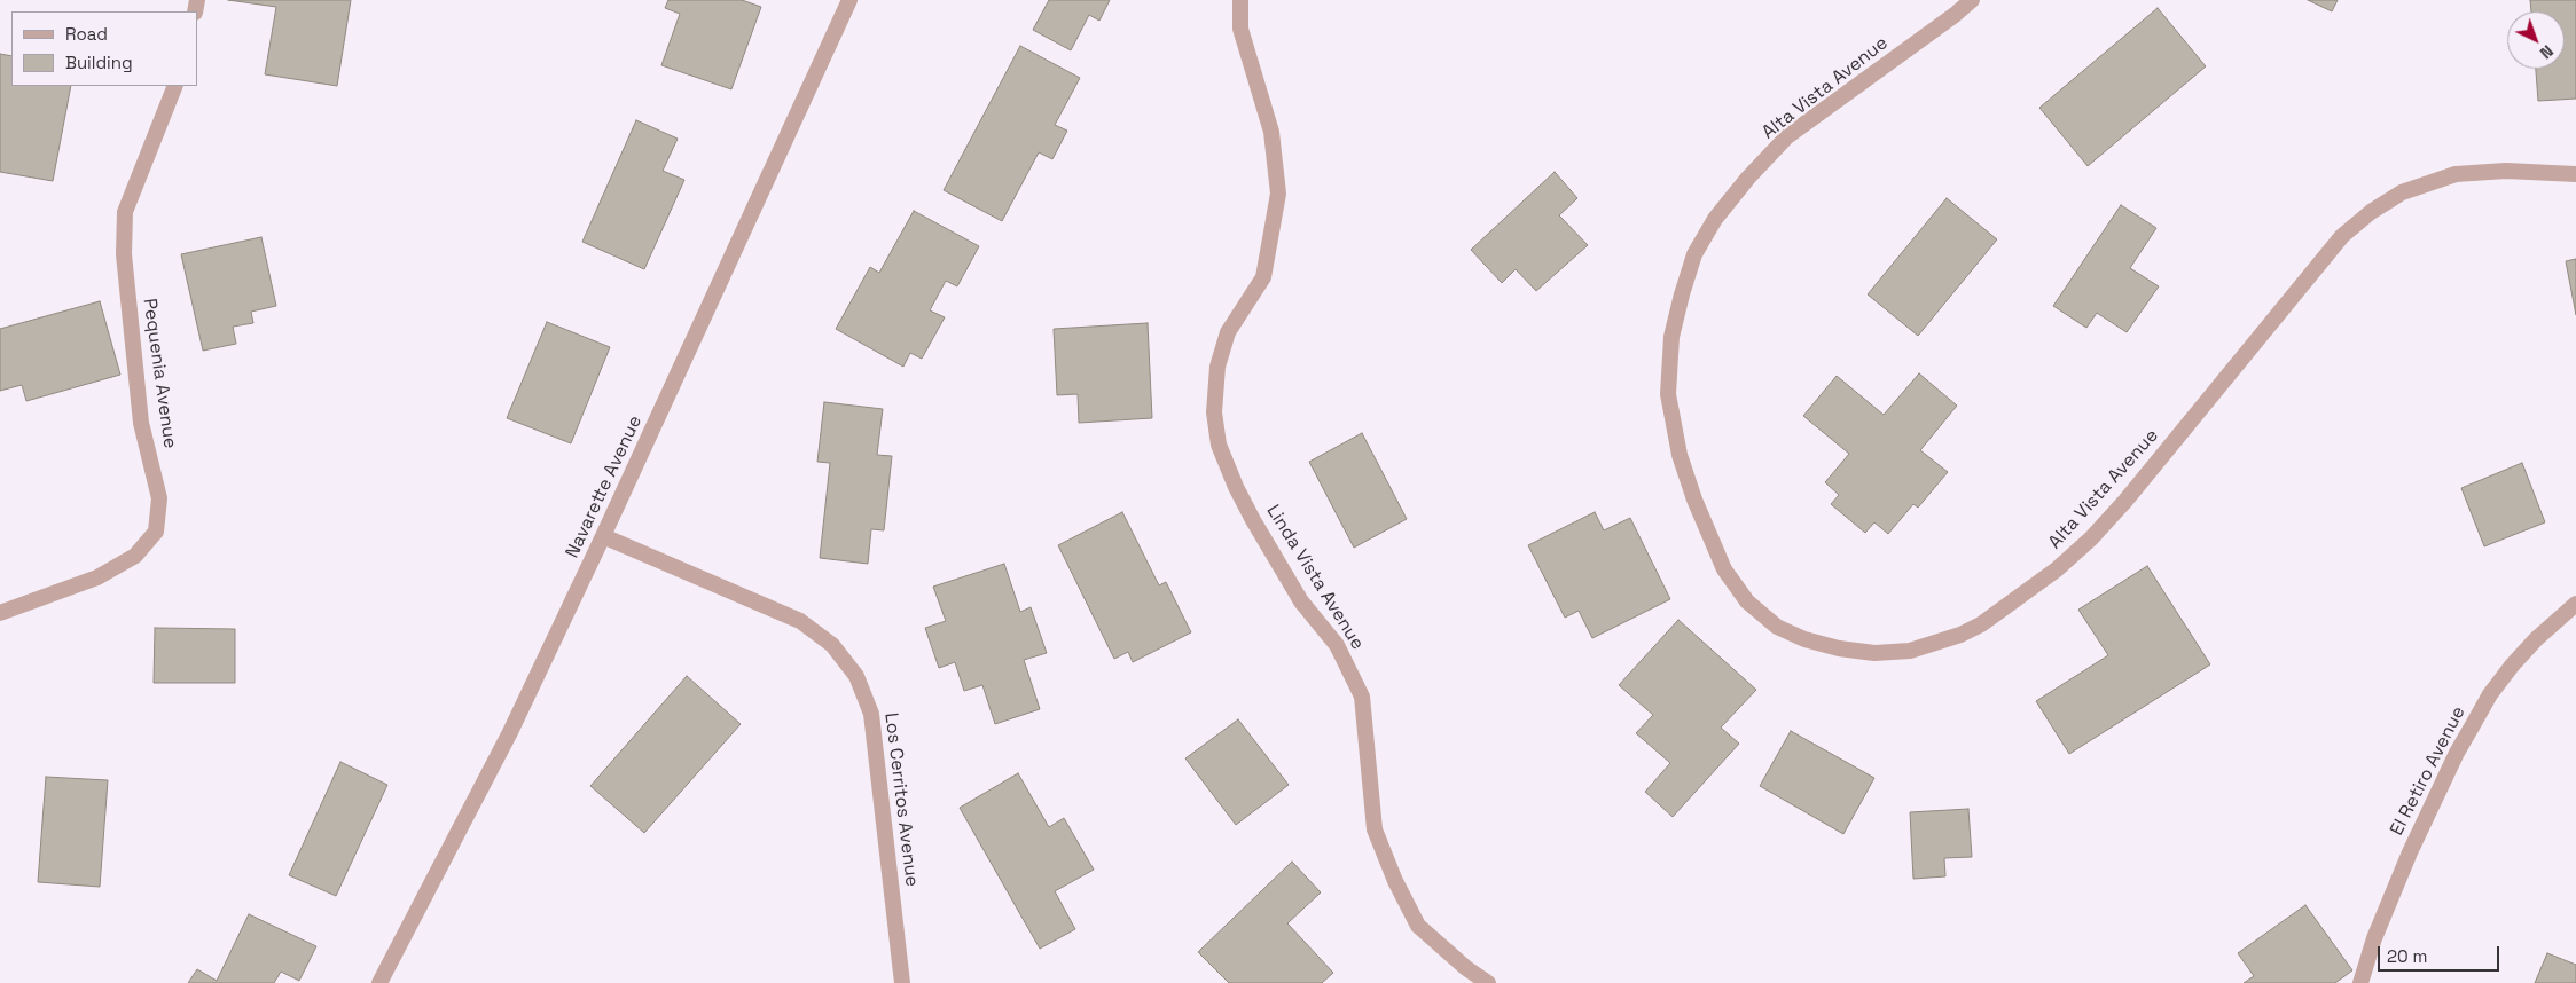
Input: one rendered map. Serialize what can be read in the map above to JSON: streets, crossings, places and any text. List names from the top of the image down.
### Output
{
  "streets": {
    "street": [
      "Alta Vista Avenue",
      "Pequenia Avenue",
      "Navarette Avenue",
      "Linda Vista Avenue",
      "El Retiro Avenue",
      "Los Cerritos Avenue"
    ]
  },
  "crossings": [
    ["Navarette Avenue", "Los Cerritos Avenue"]
  ],
  "legend": ["Road", "Building"],
  "scale_bar": "20 m",
  "north": "bottom right"
}
